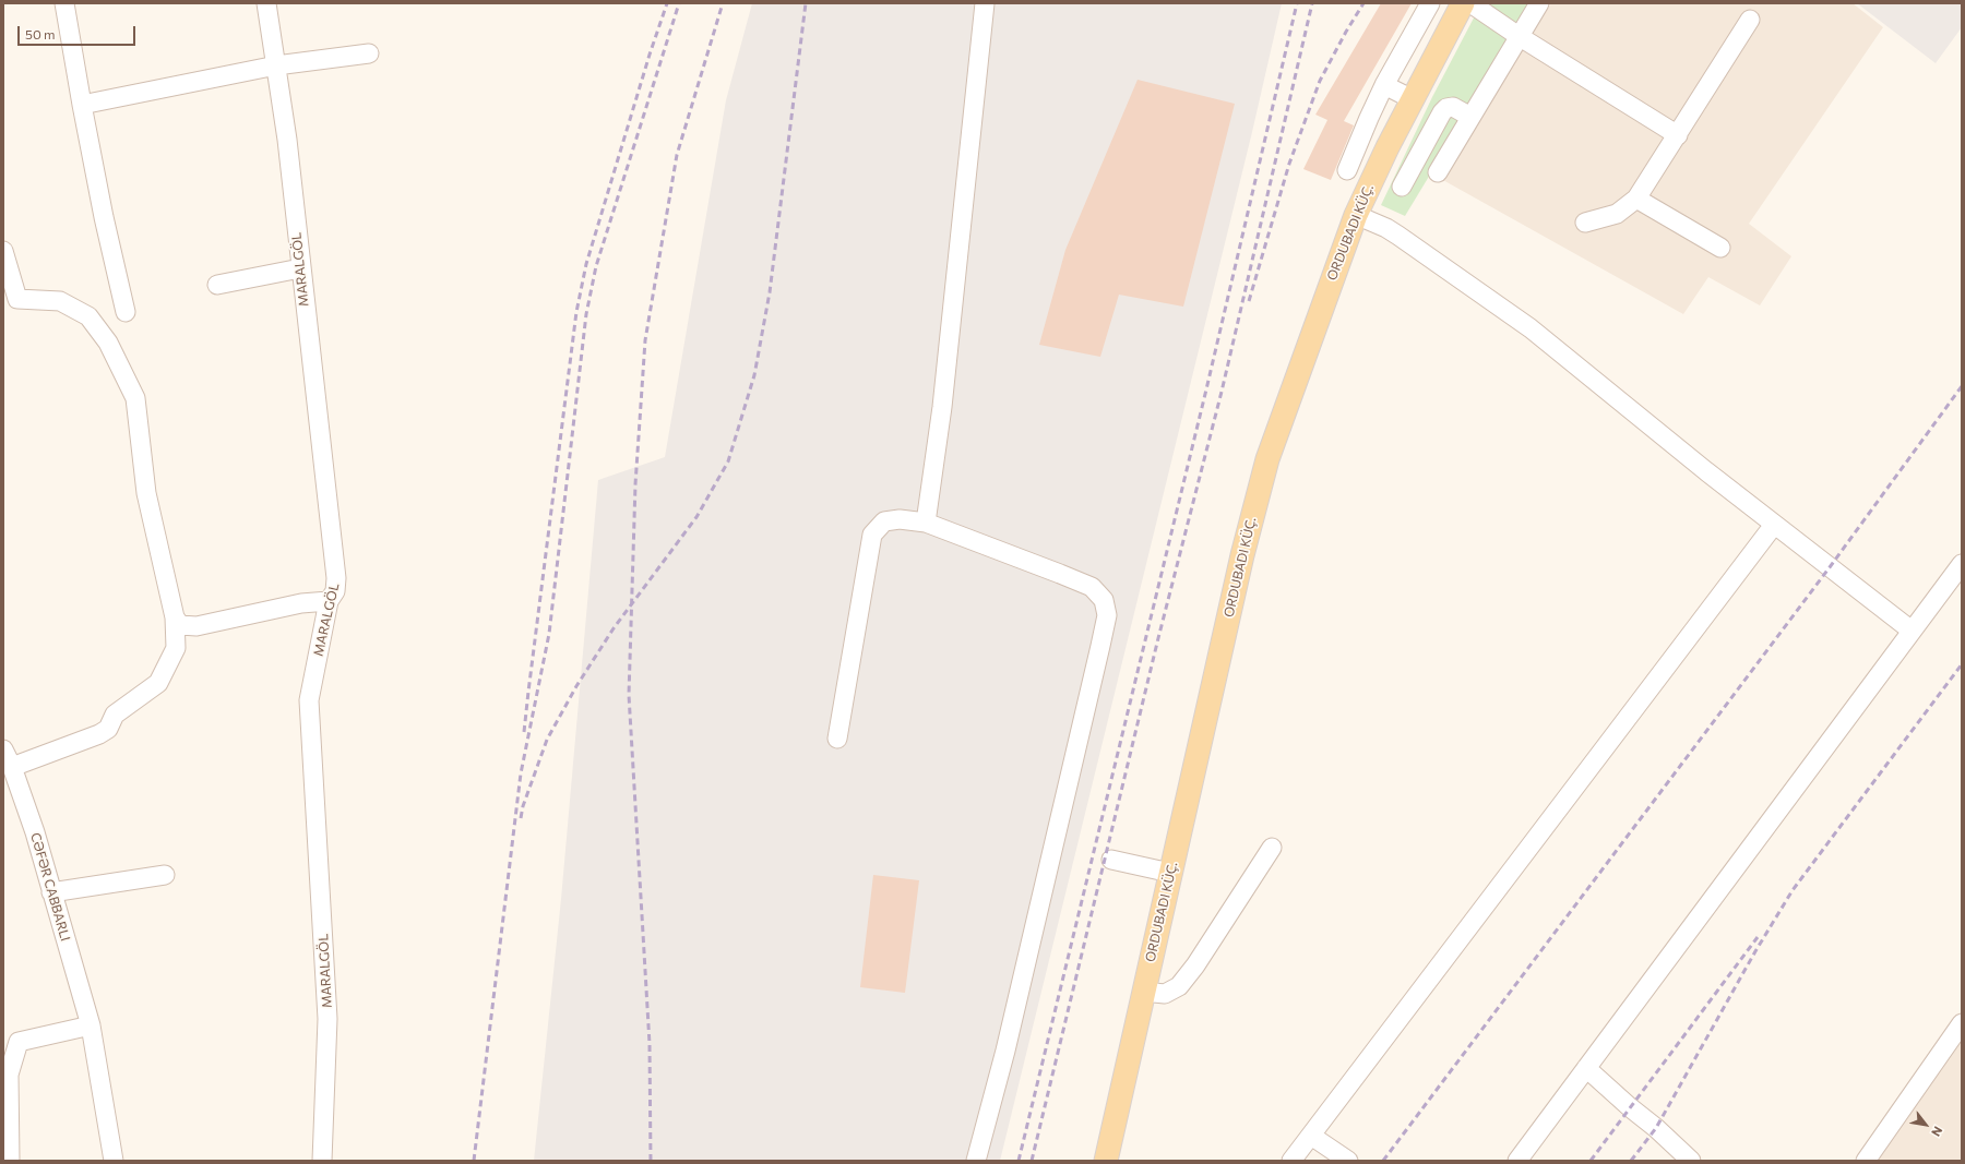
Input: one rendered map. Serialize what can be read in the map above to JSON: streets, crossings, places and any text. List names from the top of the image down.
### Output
{
  "streets": {
    "main road": ["ORDUBADI KÜÇ."],
    "street": ["MARALGÖL"]
  },
  "scale_bar": "50 m",
  "north": "bottom right"
}
